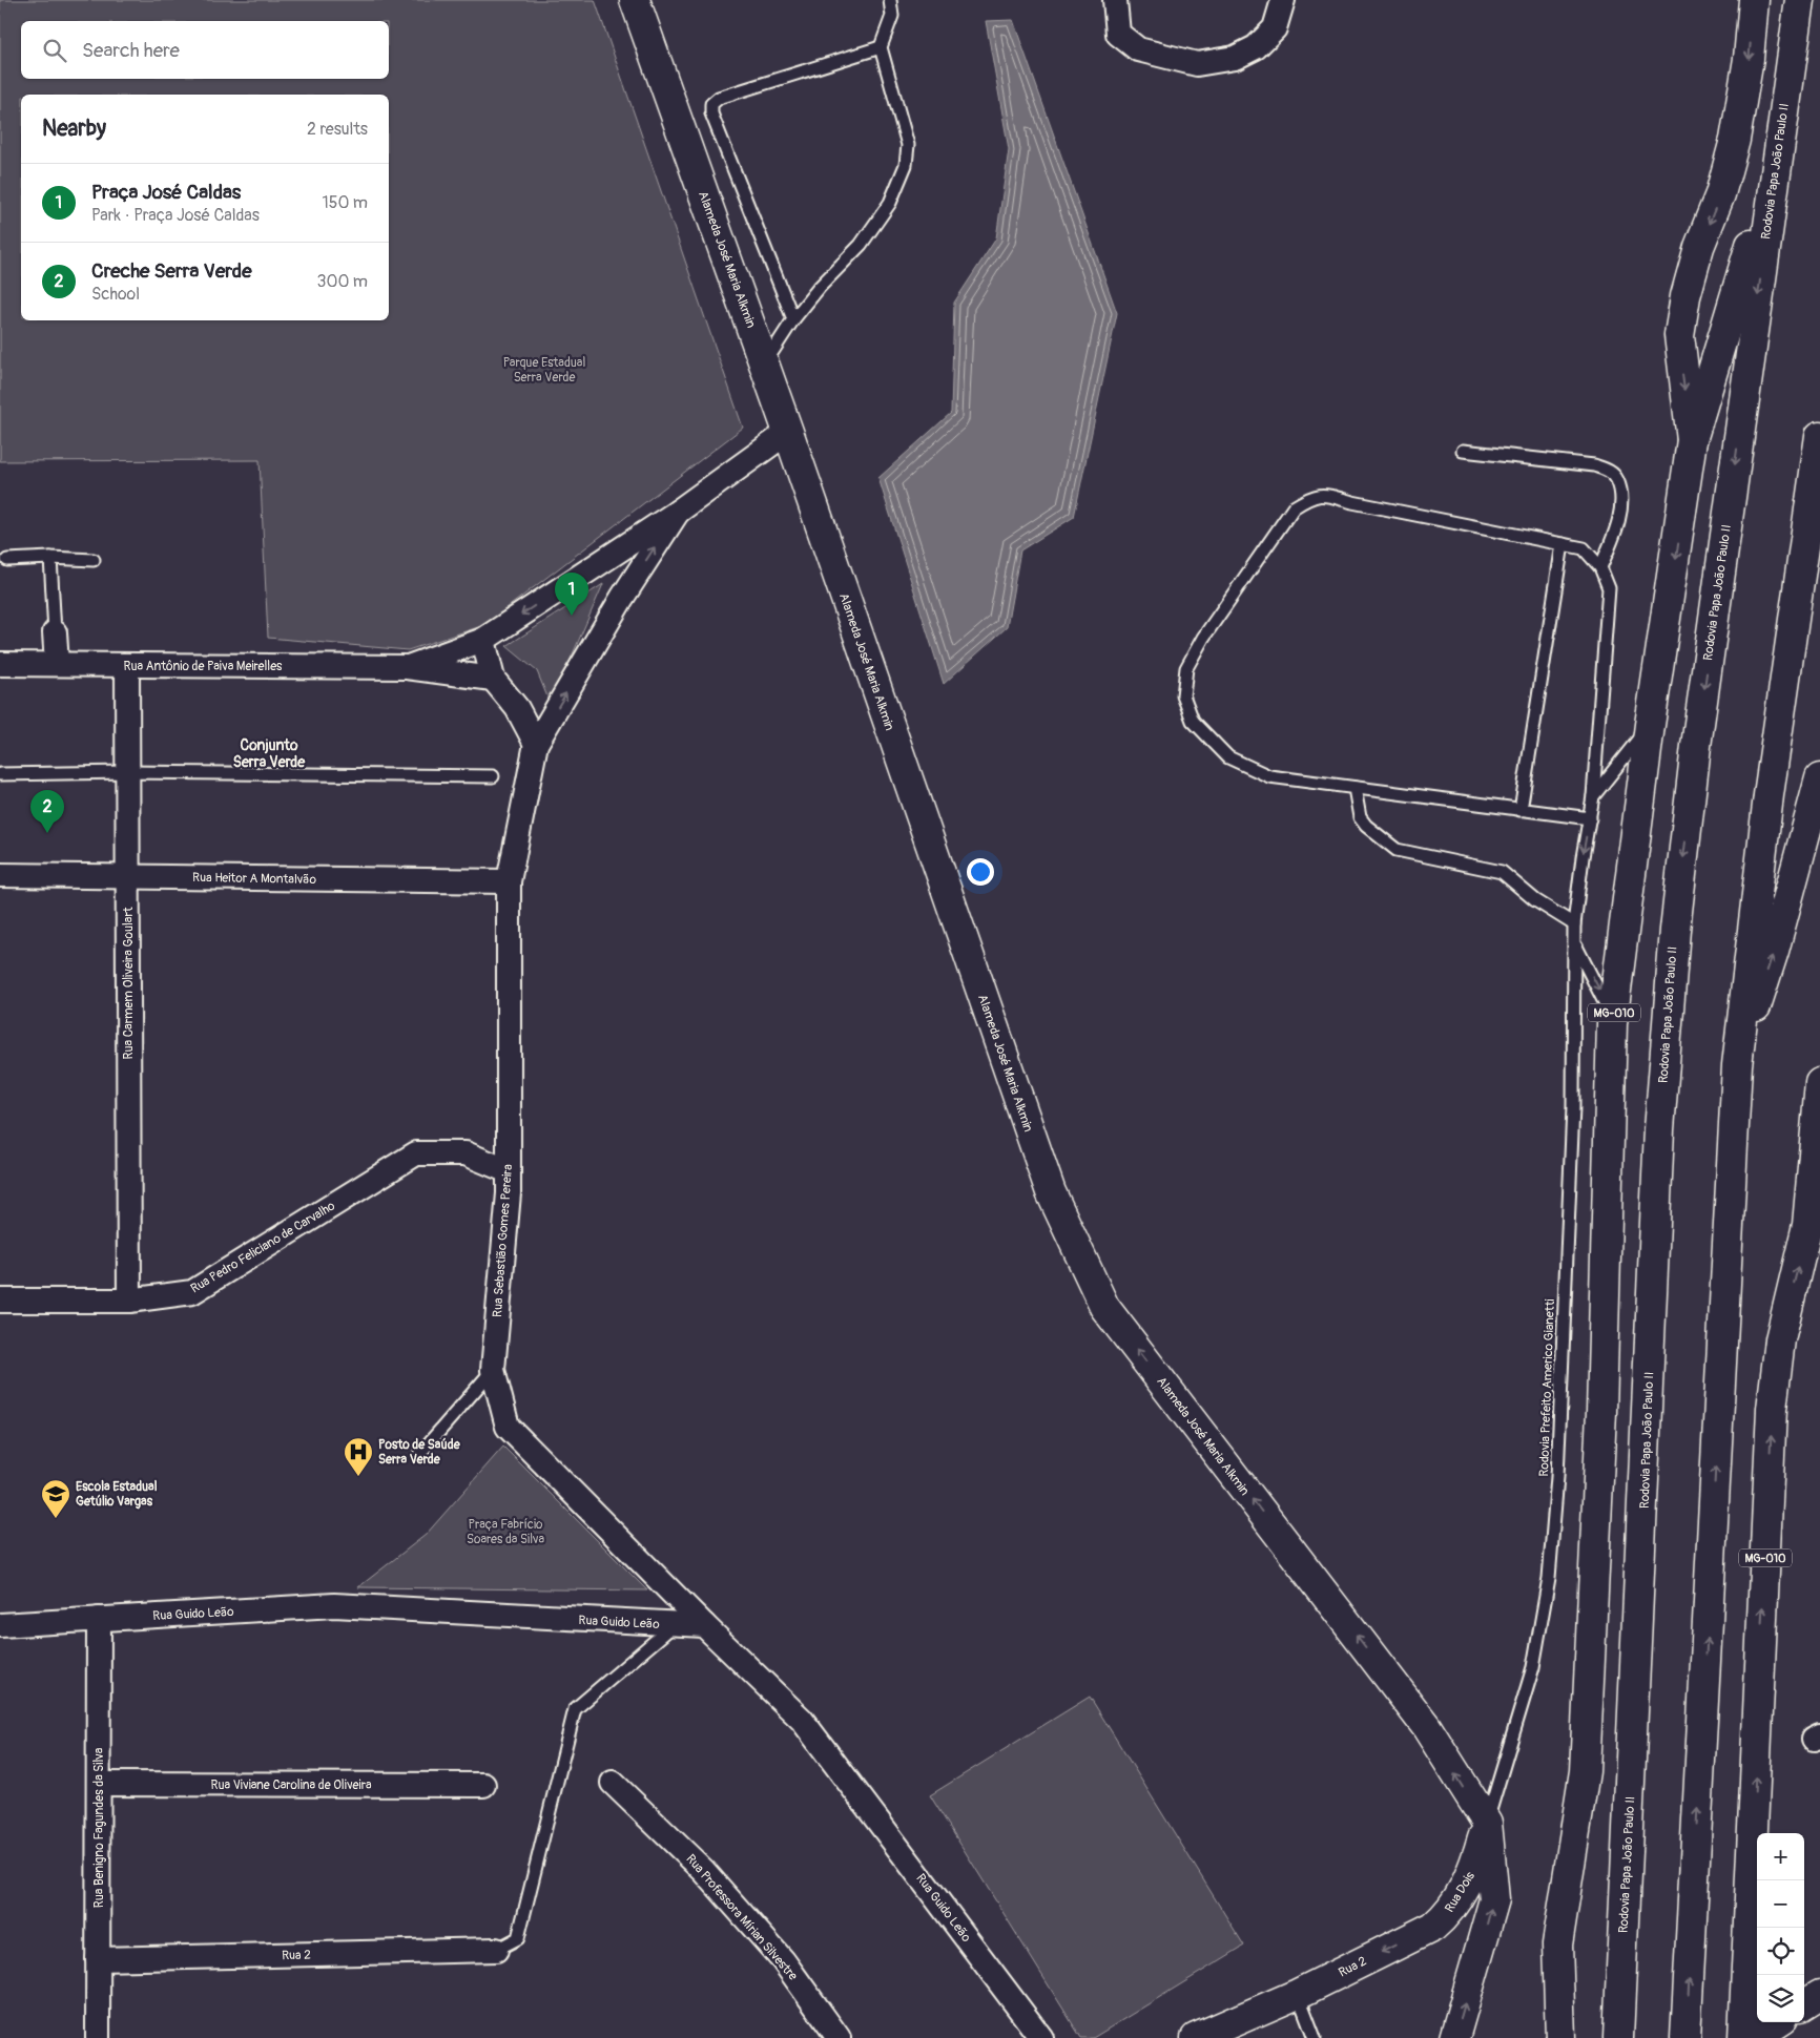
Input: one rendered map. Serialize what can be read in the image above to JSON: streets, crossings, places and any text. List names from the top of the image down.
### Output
{
  "streets": {
    "main road": [
      "Rodovia Papa João Paulo II",
      "Alameda José Maria Alkmin",
      "MG-010",
      "Rua Dois",
      "Rua 2"
    ],
    "street": [
      "Rua Antônio de Paiva Meirelles",
      "Rua Heitor A Montalvão",
      "Rua Carmem Oliveira Goulart",
      "Rua Sebastião Gomes Pereira",
      "Rua Pedro Feliciano de Carvalho",
      "Rua Guido Leão",
      "Rua Viviane Carolina de Oliveira",
      "Rua Benigno Fagundes da Silva",
      "Rua Professora Mírian Silvestre"
    ],
    "lane": ["Rodovia Prefeito Americo Gianetti"]
  },
  "crossings": [
    ["Alameda José Maria Alkmin", "Rua Antônio de Paiva Meirelles"],
    ["Alameda José Maria Alkmin", "Rodovia Prefeito Americo Gianetti"],
    ["Alameda José Maria Alkmin", "Rua Dois"],
    ["Rua Antônio de Paiva Meirelles", "Rua Carmem Oliveira Goulart"],
    ["Rua Antônio de Paiva Meirelles", "Rua Sebastião Gomes Pereira"],
    ["Rua Heitor A Montalvão", "Rua Carmem Oliveira Goulart"],
    ["Rua Heitor A Montalvão", "Rua Sebastião Gomes Pereira"],
    ["Rua Carmem Oliveira Goulart", "Rua Pedro Feliciano de Carvalho"],
    ["Rua Sebastião Gomes Pereira", "Rua Pedro Feliciano de Carvalho"],
    ["Rua Sebastião Gomes Pereira", "Rua Guido Leão"],
    ["Rodovia Prefeito Americo Gianetti", "Rua Dois"],
    ["Rua Guido Leão", "Rua Benigno Fagundes da Silva"],
    ["Rua Viviane Carolina de Oliveira", "Rua Benigno Fagundes da Silva"],
    ["Rua Benigno Fagundes da Silva", "Rua 2"],
    ["Rua Dois", "Rua 2"]
  ],
  "districts": ["Conjunto Serra Verde"],
  "parks": ["Parque Estadual Serra Verde", "Praça Fabrício Soares da Silva"],
  "places": {
    "hospital": ["Posto de Saúde Serra Verde"],
    "school or university": ["Escola Estadual Getúlio Vargas"]
  },
  "page": {
    "search": "Search here",
    "heading": ["Nearby", "2 results"],
    "list": [
      {
        "mark": "1",
        "name": "Praça José Caldas",
        "note": "Park · Praça José Caldas",
        "value": "150 m"
      },
      {
        "mark": "2",
        "name": "Creche Serra Verde",
        "note": "School",
        "value": "300 m"
      }
    ],
    "pins": ["1", "2"],
    "map_buttons": ["+", "−"]
  }
}
